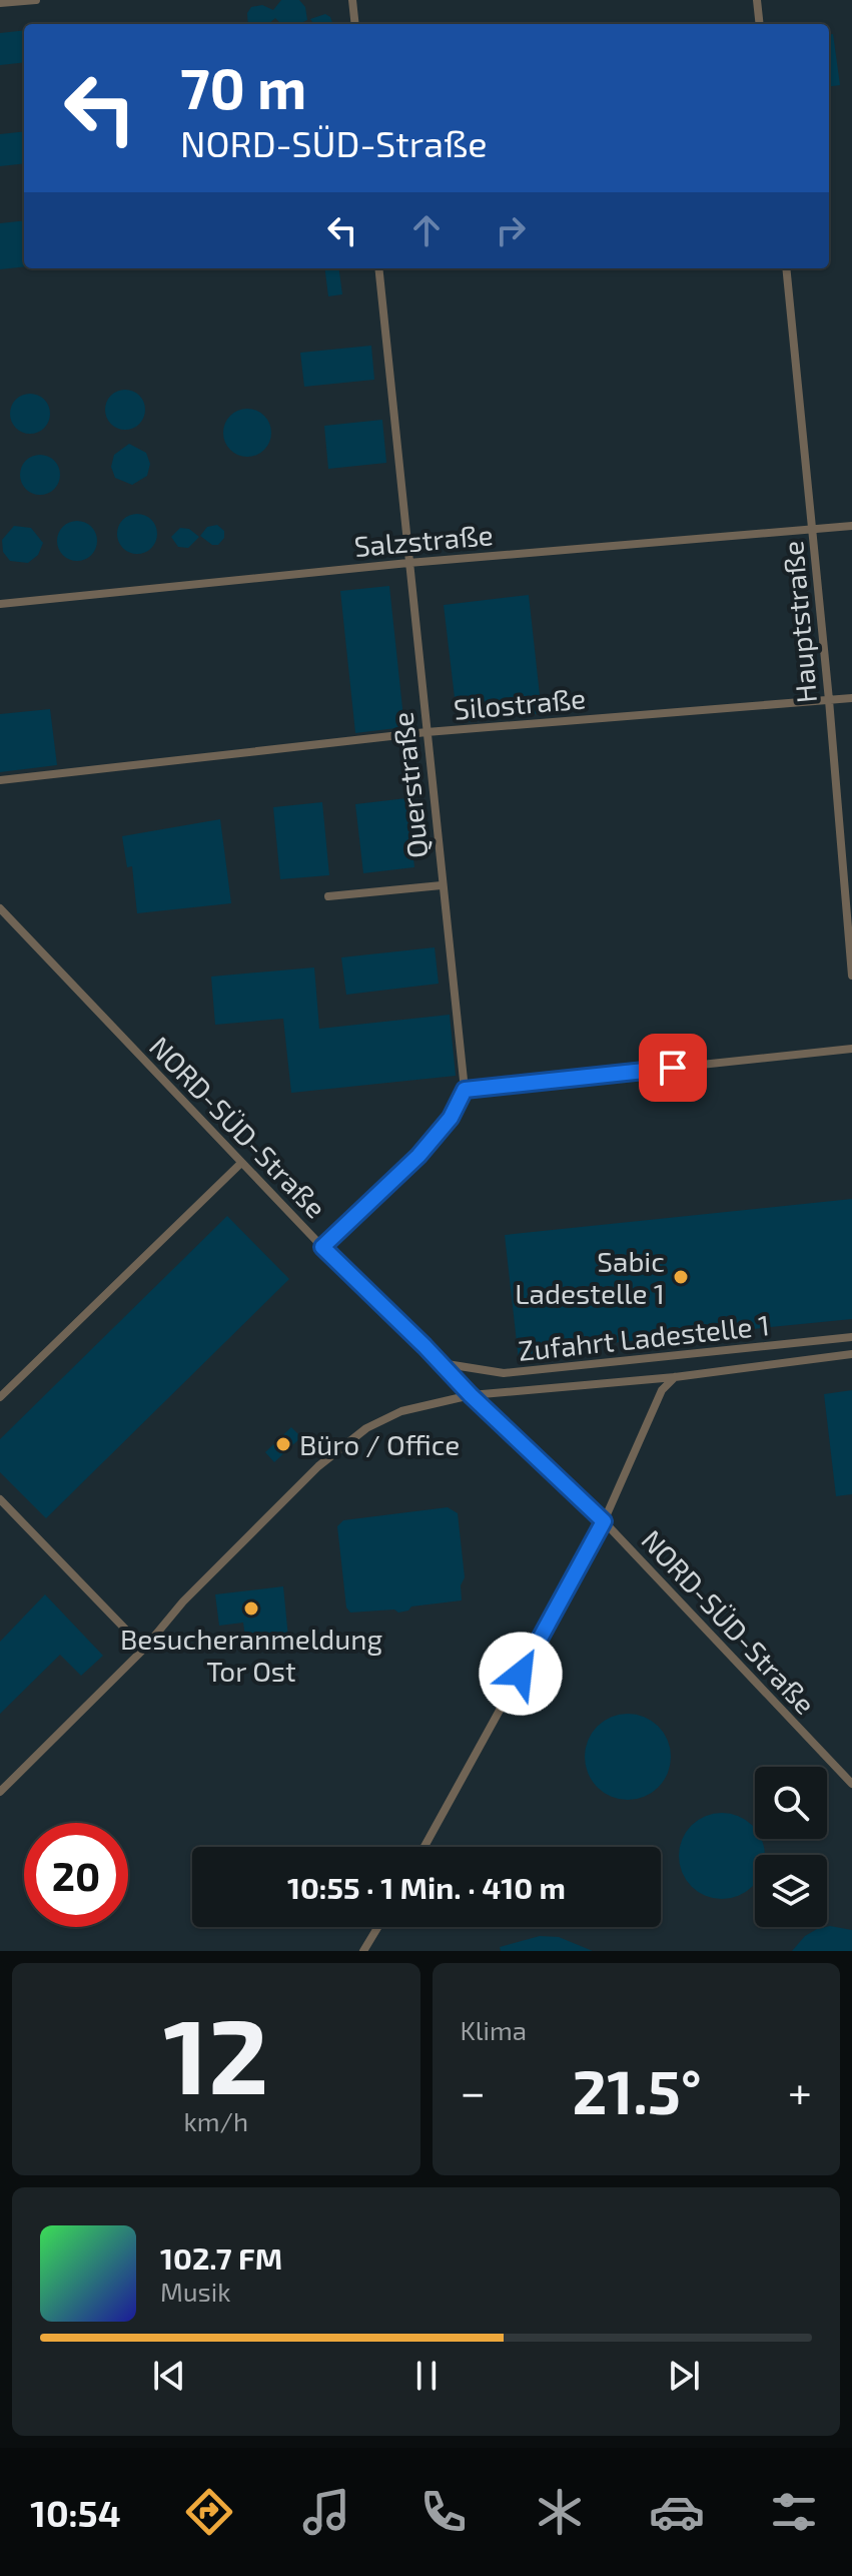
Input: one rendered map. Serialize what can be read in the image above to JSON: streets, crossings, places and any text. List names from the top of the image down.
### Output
{
  "streets": {
    "lane": [
      "Salzstraße",
      "Hauptstraße",
      "Silostraße",
      "Querstraße",
      "NORD-SÜD-Straße",
      "Zufahrt Ladestelle 1"
    ]
  },
  "crossings": [
    ["Salzstraße", "Hauptstraße"],
    ["Salzstraße", "Querstraße"],
    ["Hauptstraße", "Silostraße"],
    ["Silostraße", "Querstraße"],
    ["NORD-SÜD-Straße", "Zufahrt Ladestelle 1"]
  ],
  "places": ["Sabic Ladestelle 1", "Büro / Office", "Besucheranmeldung Tor Ost"],
  "page": {
    "turn": ["70 m", "NORD-SÜD-Straße"],
    "limit": "20",
    "trip": "10:55 · 1 Min. · 410 m",
    "tile": [
      ["12", "km/h"],
      "Klima"
    ],
    "heat": ["−", "21.5°", "+"],
    "song": ["102.7 FM", "Musik"],
    "tabs": "10:54"
  }
}
